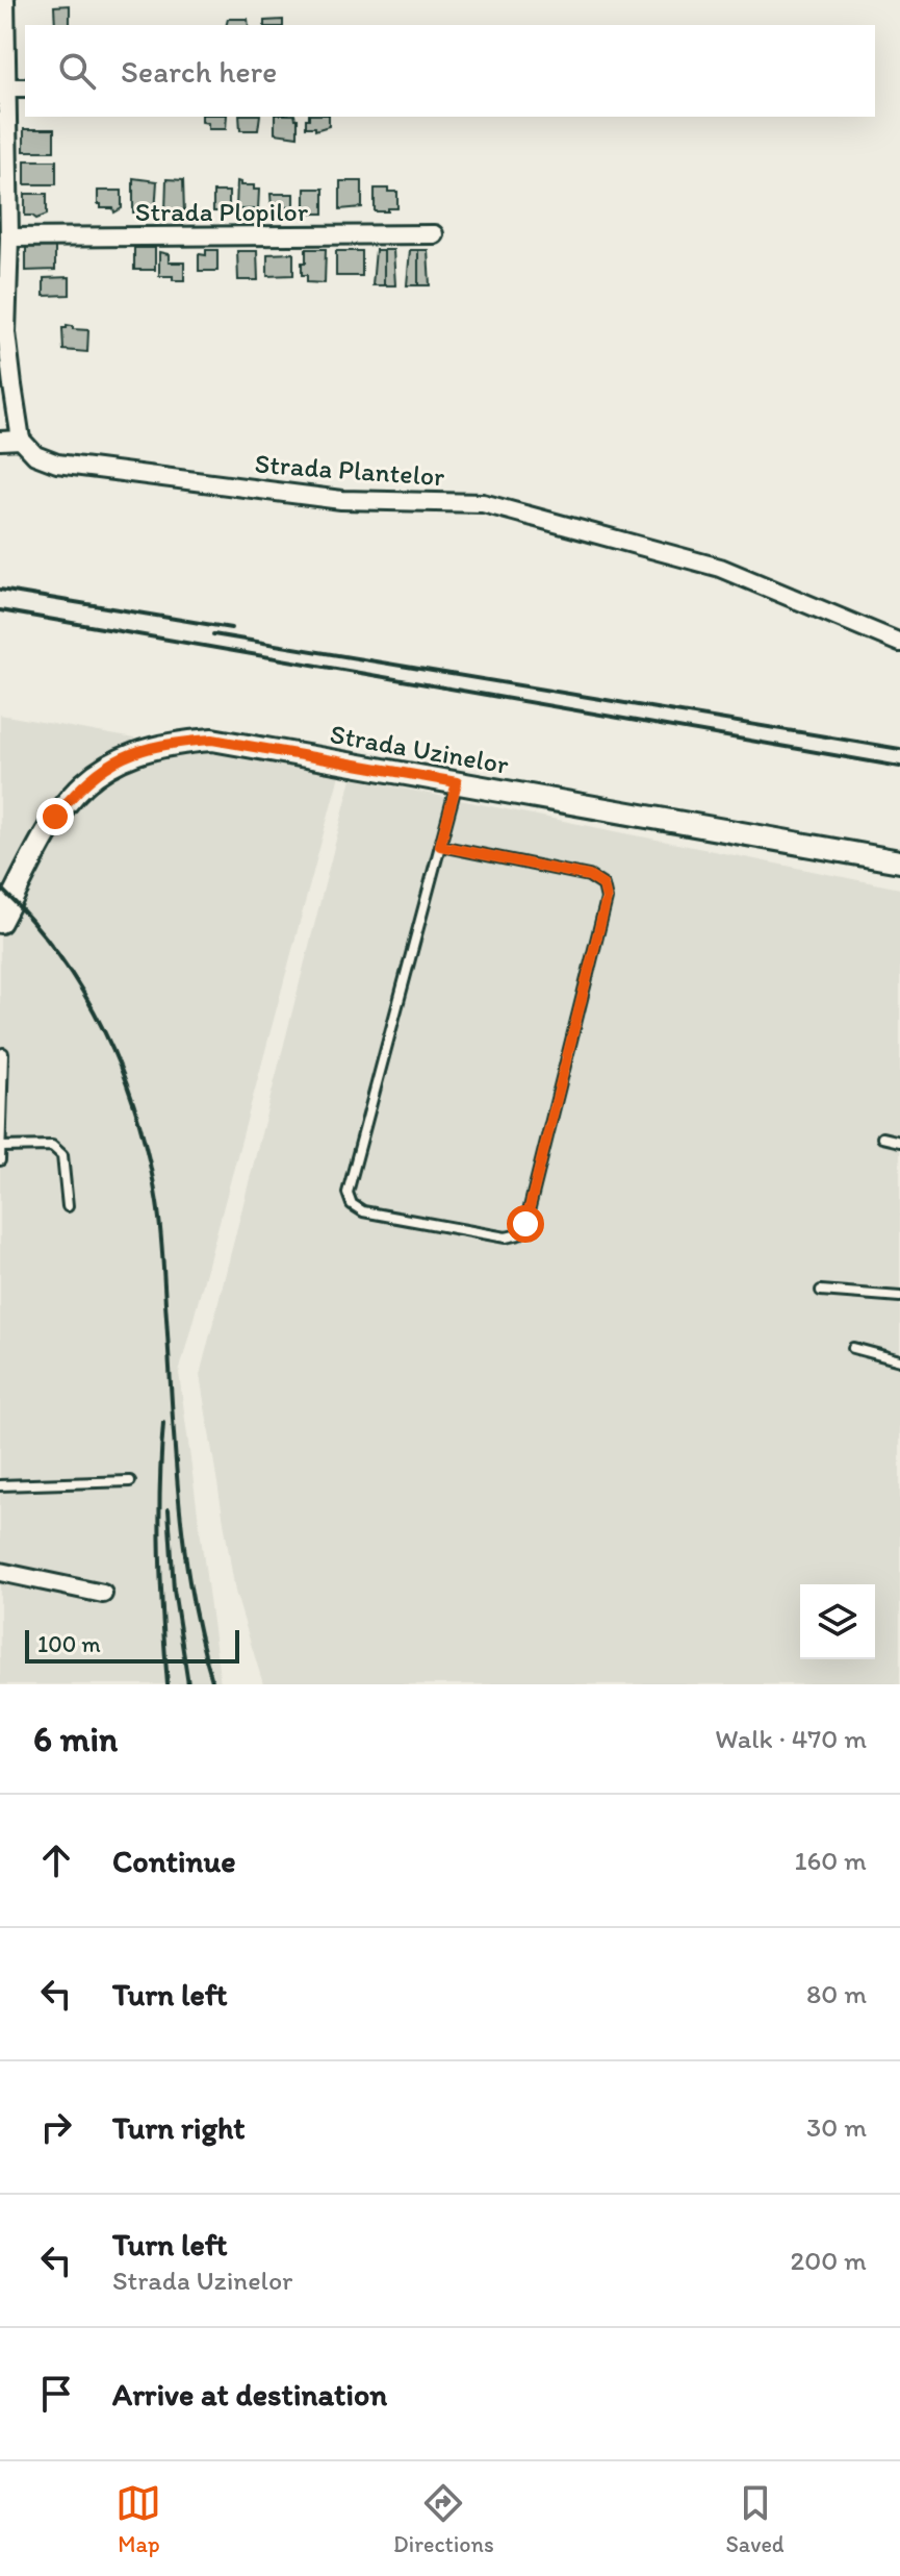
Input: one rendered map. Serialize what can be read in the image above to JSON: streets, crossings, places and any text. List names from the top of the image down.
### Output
{
  "streets": {
    "street": ["Strada Plopilor", "Strada Plantelor", "Strada Uzinelor"]
  },
  "scale_bar": "100 m",
  "page": {
    "search": "Search here",
    "scale": "100 m",
    "heading": ["6 min", "Walk · 470 m"],
    "list": [
      ["Continue", "160 m"],
      ["Turn left", "80 m"],
      ["Turn right", "30 m"],
      ["Turn left", "Strada Uzinelor", "200 m"],
      "Arrive at destination"
    ],
    "nav": ["Map", "Directions", "Saved"]
  }
}
